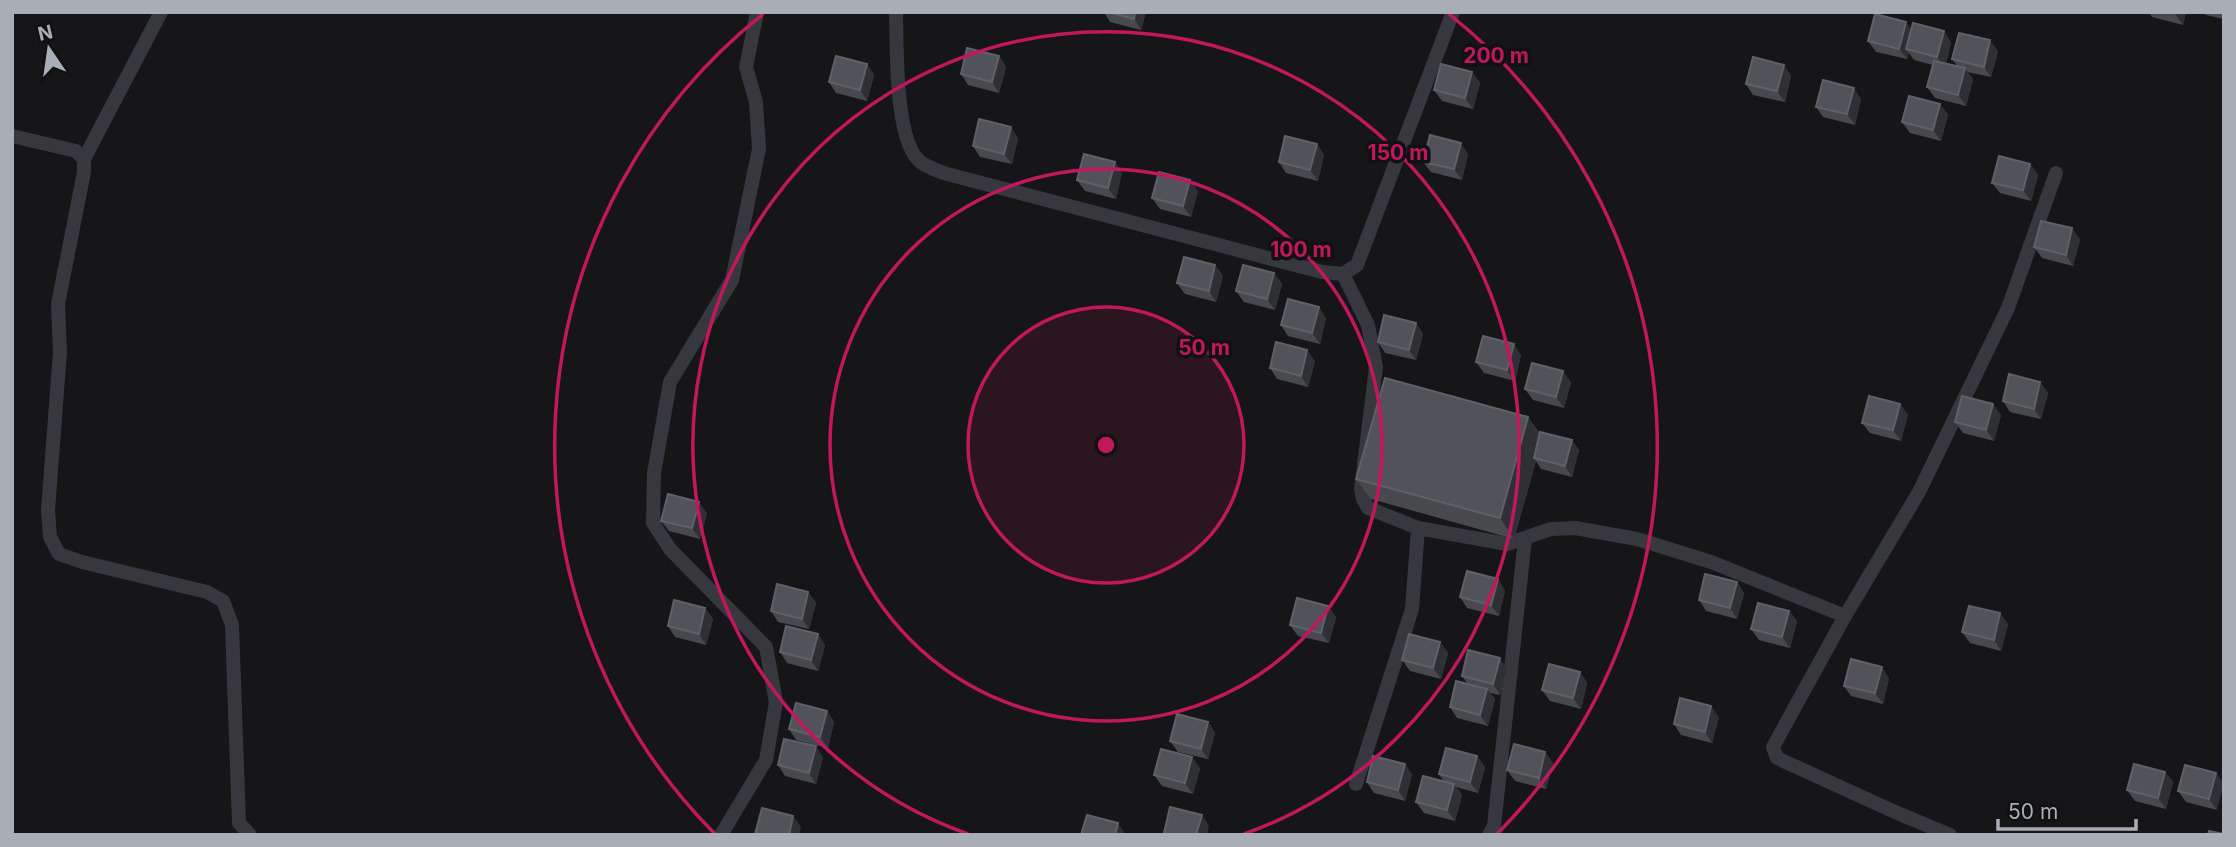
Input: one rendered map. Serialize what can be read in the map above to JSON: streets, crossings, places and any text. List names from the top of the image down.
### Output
{
  "scale_bar": "50 m",
  "north": "top",
  "rings": [
    "200 m",
    "150 m",
    "100 m",
    "50 m"
  ]
}
